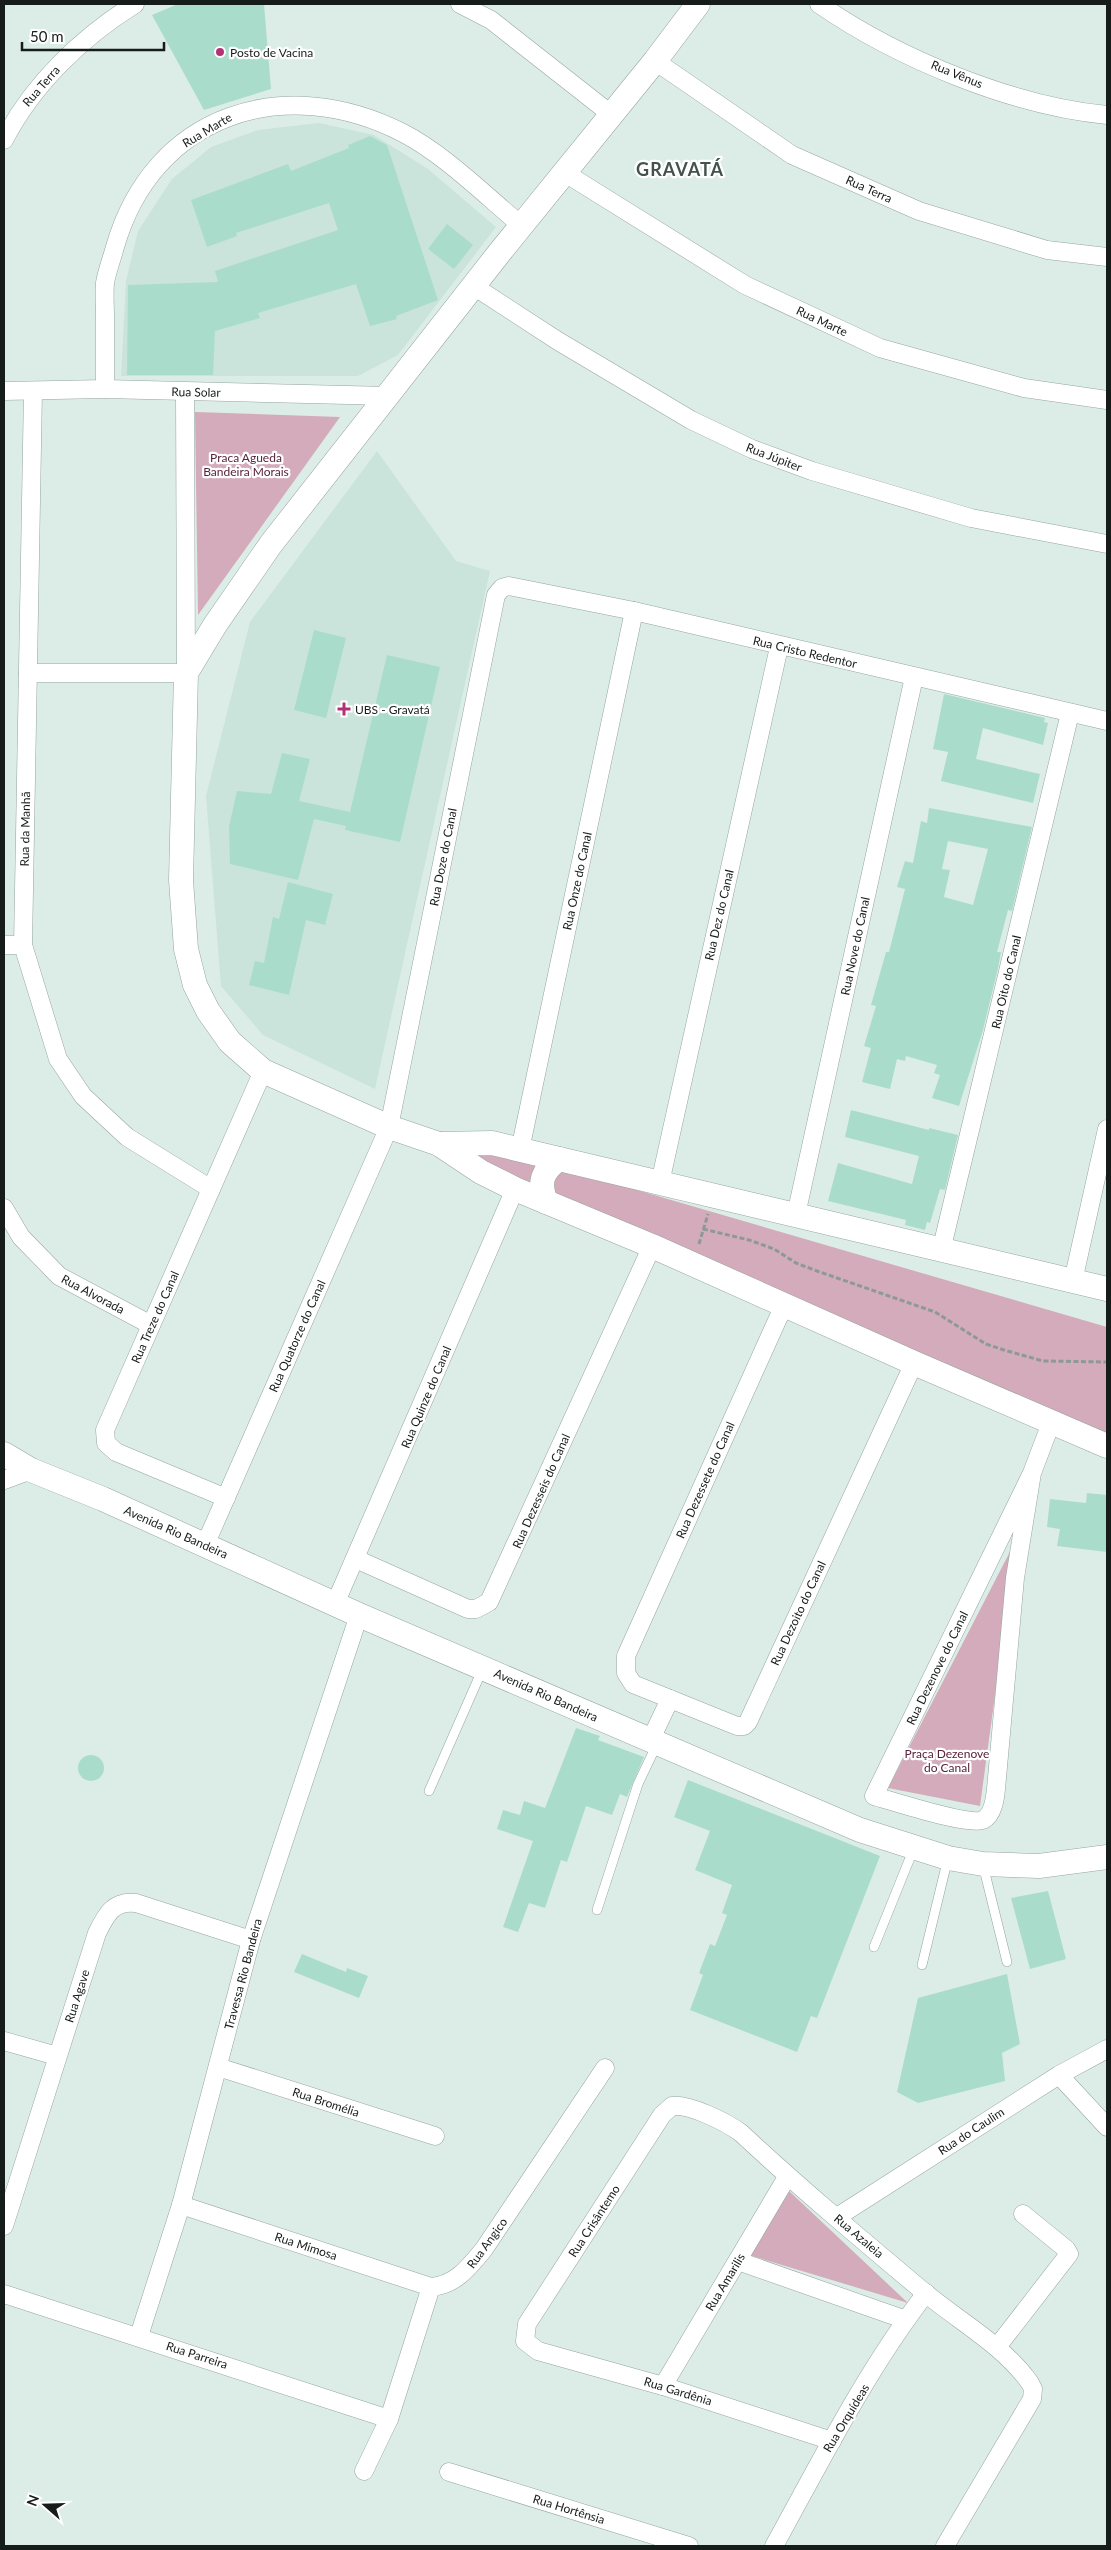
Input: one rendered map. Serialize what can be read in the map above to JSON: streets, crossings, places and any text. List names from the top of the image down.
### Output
{
  "streets": {
    "street": [
      "Rua Vênus",
      "Rua Terra",
      "Rua Marte",
      "Rua Solar",
      "Rua Júpiter",
      "Rua Cristo Redentor",
      "Rua da Manhã",
      "Rua Doze do Canal",
      "Rua Onze do Canal",
      "Rua Dez do Canal",
      "Rua Nove do Canal",
      "Rua Oito do Canal",
      "Rua Alvorada",
      "Rua Treze do Canal",
      "Rua Quatorze do Canal",
      "Rua Quinze do Canal",
      "Rua Dezessete do Canal",
      "Rua Dezesseis do Canal",
      "Avenida Rio Bandeira",
      "Rua Dezoito do Canal",
      "Rua Dezenove do Canal",
      "Travessa Rio Bandeira",
      "Rua Agave",
      "Rua Bromélia",
      "Rua do Caulim",
      "Rua Crisântemo",
      "Rua Azaleia",
      "Rua Angico",
      "Rua Mimosa",
      "Rua Amarilis",
      "Rua Parreira",
      "Rua Gardênia",
      "Rua Orquídeas",
      "Rua Hortênsia"
    ]
  },
  "crossings": [
    ["Rua Marte", "Rua Solar"],
    ["Rua Solar", "Rua da Manhã"],
    ["Rua Cristo Redentor", "Rua Doze do Canal"],
    ["Rua Cristo Redentor", "Rua Onze do Canal"],
    ["Rua Cristo Redentor", "Rua Dez do Canal"],
    ["Rua Cristo Redentor", "Rua Nove do Canal"],
    ["Rua Cristo Redentor", "Rua Oito do Canal"],
    ["Rua da Manhã", "Rua Treze do Canal"],
    ["Rua Doze do Canal", "Rua Quatorze do Canal"],
    ["Rua Alvorada", "Rua Treze do Canal"],
    ["Rua Treze do Canal", "Rua Quatorze do Canal"],
    ["Rua Quatorze do Canal", "Avenida Rio Bandeira"],
    ["Rua Quinze do Canal", "Rua Dezesseis do Canal"],
    ["Rua Quinze do Canal", "Avenida Rio Bandeira"],
    ["Rua Dezessete do Canal", "Rua Dezoito do Canal"],
    ["Avenida Rio Bandeira", "Travessa Rio Bandeira"],
    ["Travessa Rio Bandeira", "Rua Agave"],
    ["Travessa Rio Bandeira", "Rua Bromélia"],
    ["Travessa Rio Bandeira", "Rua Mimosa"],
    ["Travessa Rio Bandeira", "Rua Parreira"],
    ["Rua do Caulim", "Rua Azaleia"],
    ["Rua Crisântemo", "Rua Azaleia"],
    ["Rua Crisântemo", "Rua Gardênia"],
    ["Rua Azaleia", "Rua Amarilis"],
    ["Rua Azaleia", "Rua Orquídeas"],
    ["Rua Angico", "Rua Mimosa"],
    ["Rua Amarilis", "Rua Gardênia"],
    ["Rua Gardênia", "Rua Orquídeas"]
  ],
  "districts": ["GRAVATÁ"],
  "parks": ["Praca Agueda Bandeira Morais", "Praça Dezenove do Canal"],
  "places": {
    "other": ["Posto de Vacina"],
    "health": ["UBS - Gravatá"]
  },
  "scale_bar": "50 m",
  "north": "left"
}
